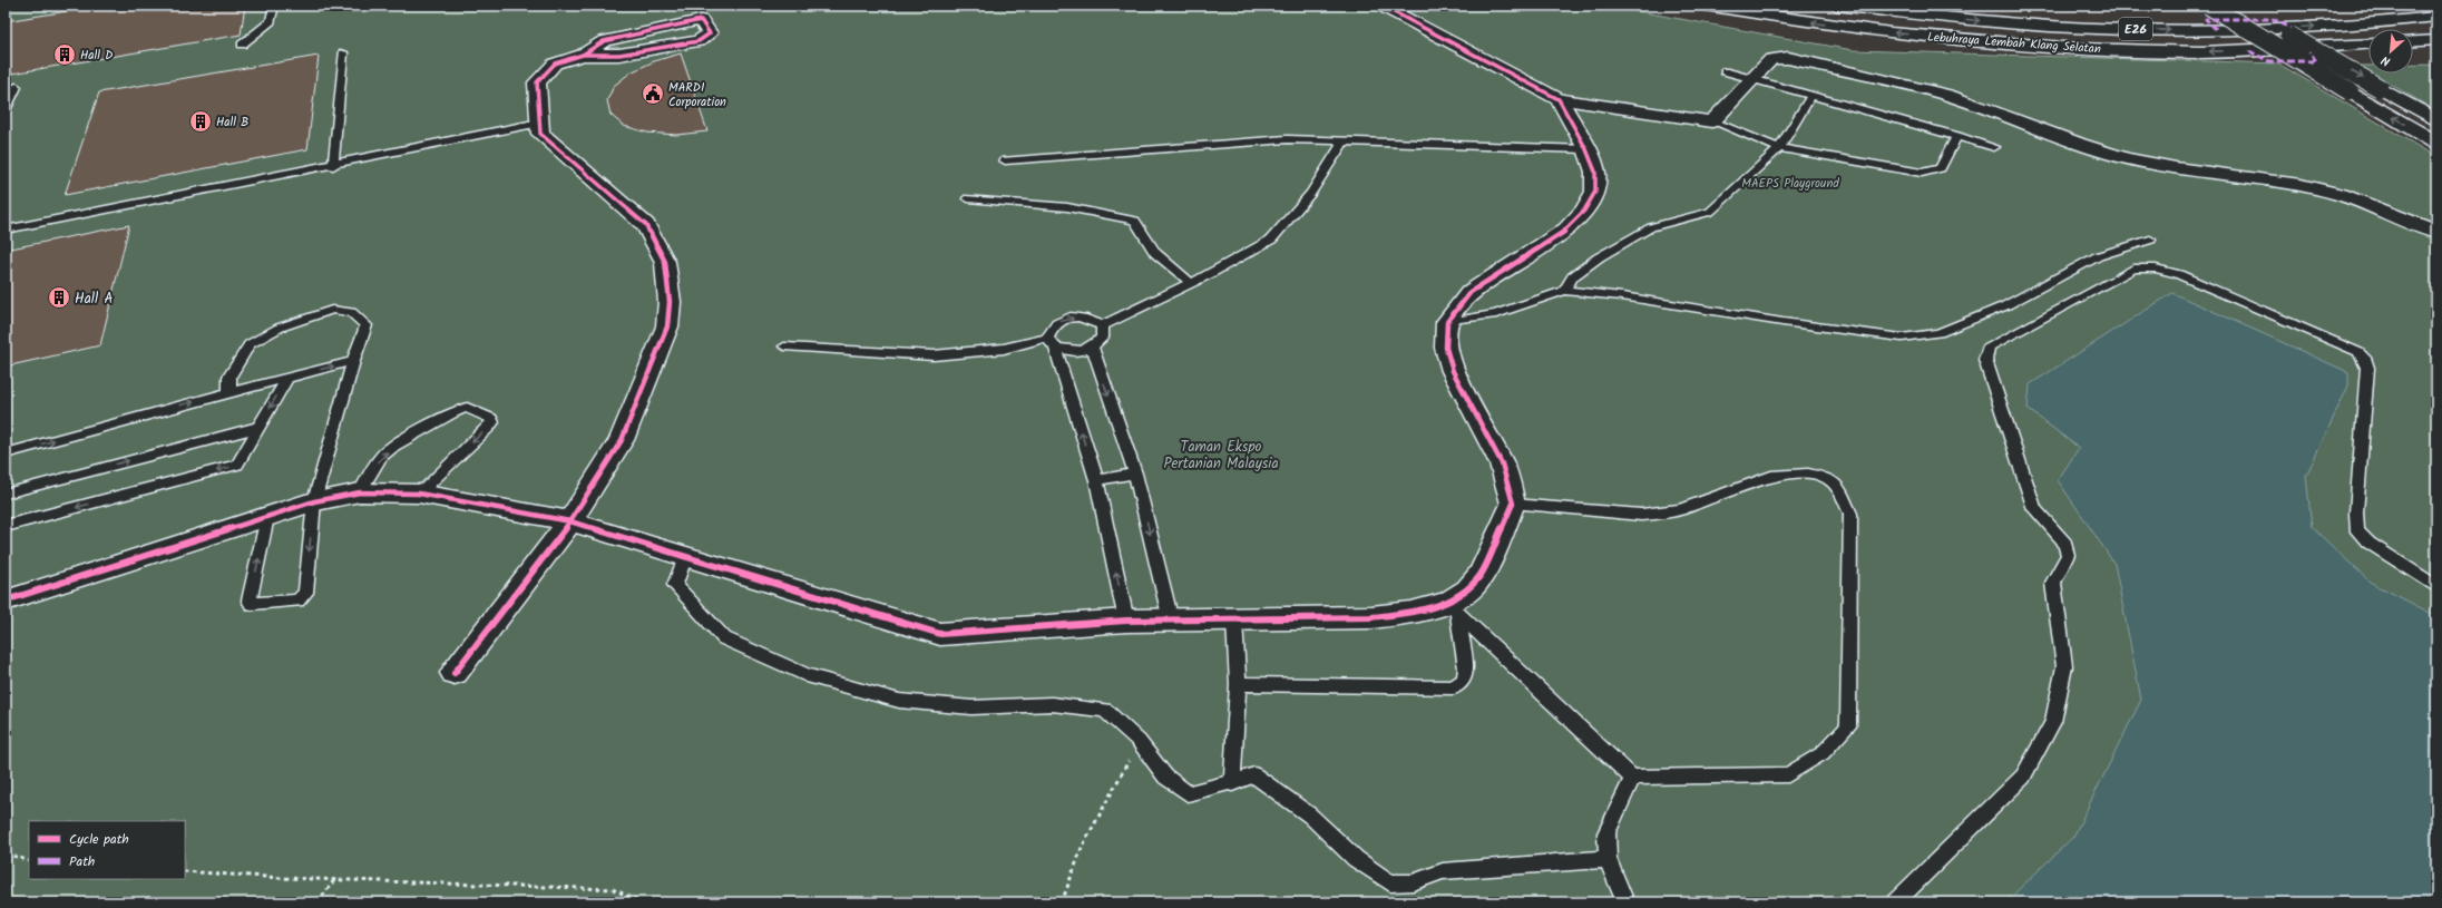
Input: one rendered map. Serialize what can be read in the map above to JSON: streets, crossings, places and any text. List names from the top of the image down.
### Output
{
  "streets": {
    "main road": ["E26", "Lebuhraya Lembah Klang Selatan"]
  },
  "parks": ["MAEPS Playground", "Taman Ekspo Pertanian Malaysia"],
  "places": {
    "building": ["Hall D", "Hall B", "Hall A"],
    "public building": ["MARDI Corporation"]
  },
  "legend": ["Cycle path", "Path"],
  "north": "bottom left"
}
